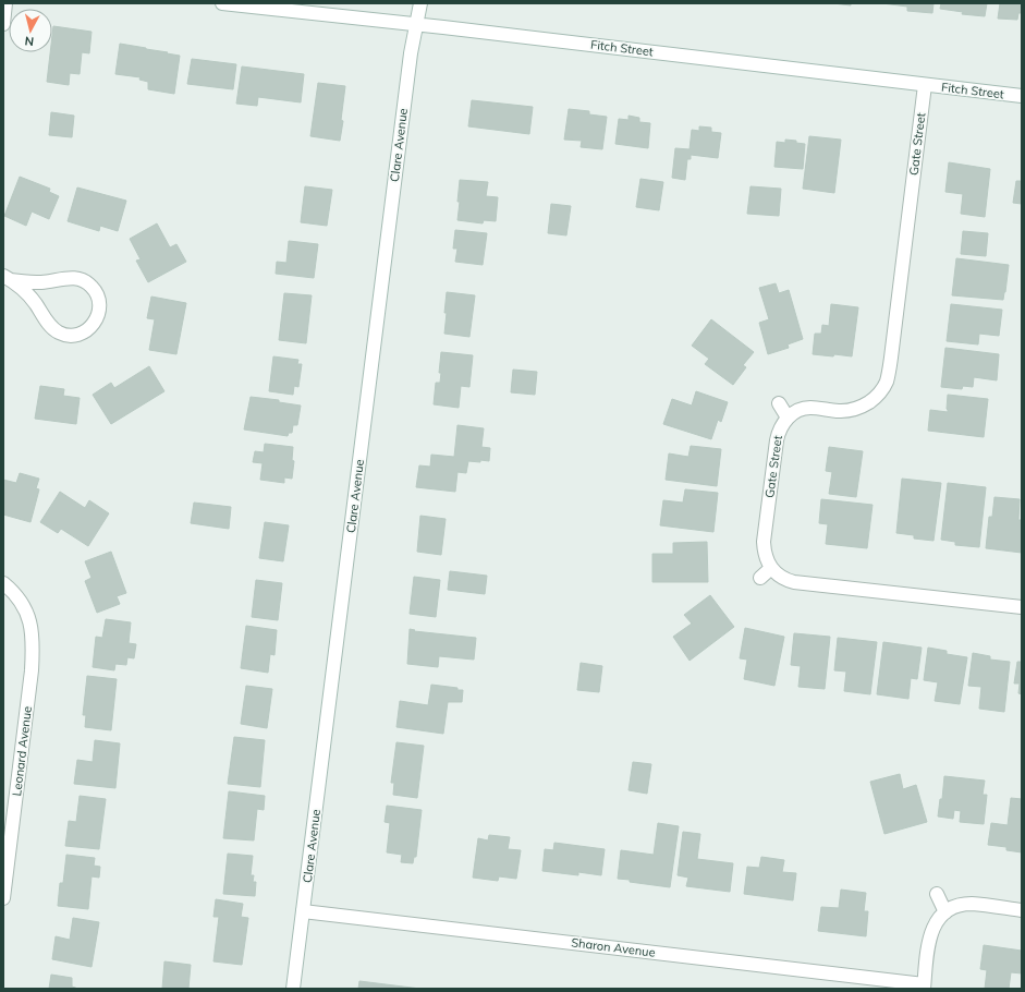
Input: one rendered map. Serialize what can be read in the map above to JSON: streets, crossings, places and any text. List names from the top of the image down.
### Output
{
  "streets": {
    "street": [
      "Fitch Street",
      "Gate Street",
      "Clare Avenue",
      "Leonard Avenue",
      "Sharon Avenue"
    ]
  },
  "crossings": [
    ["Fitch Street", "Gate Street"],
    ["Fitch Street", "Clare Avenue"],
    ["Clare Avenue", "Sharon Avenue"]
  ],
  "north": "bottom"
}
